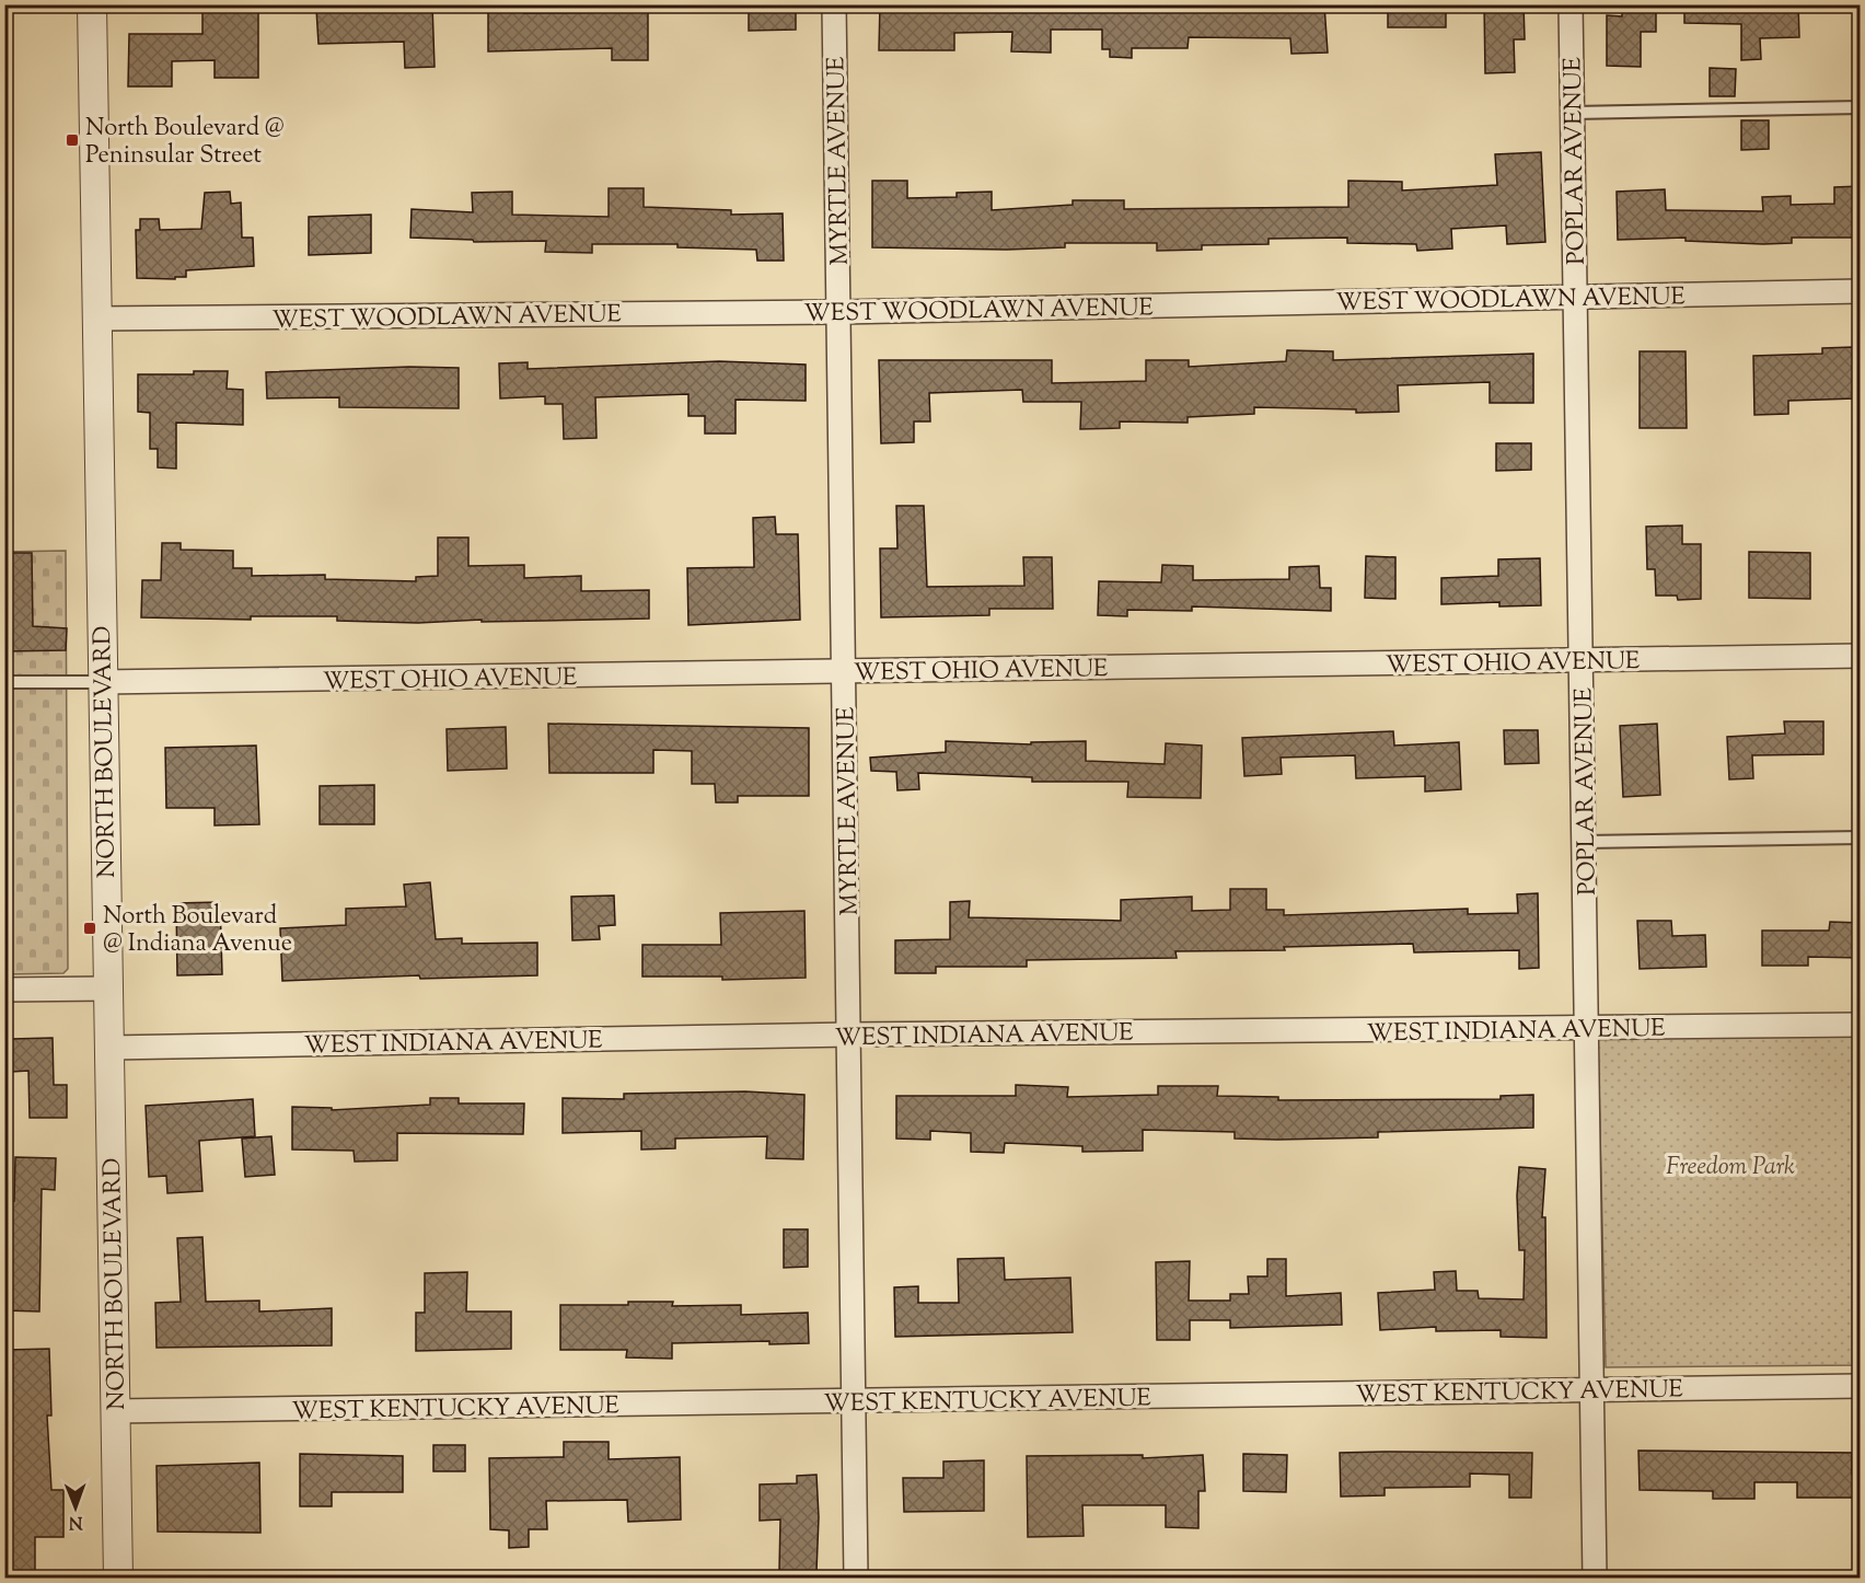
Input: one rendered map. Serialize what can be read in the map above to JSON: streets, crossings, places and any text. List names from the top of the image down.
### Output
{
  "streets": {
    "street": [
      "MYRTLE AVENUE",
      "POPLAR AVENUE",
      "WEST WOODLAWN AVENUE",
      "WEST OHIO AVENUE",
      "NORTH BOULEVARD",
      "WEST INDIANA AVENUE",
      "WEST KENTUCKY AVENUE"
    ]
  },
  "crossings": [
    ["MYRTLE AVENUE", "WEST WOODLAWN AVENUE"],
    ["MYRTLE AVENUE", "WEST OHIO AVENUE"],
    ["MYRTLE AVENUE", "WEST INDIANA AVENUE"],
    ["MYRTLE AVENUE", "WEST KENTUCKY AVENUE"],
    ["POPLAR AVENUE", "WEST WOODLAWN AVENUE"],
    ["POPLAR AVENUE", "WEST OHIO AVENUE"],
    ["POPLAR AVENUE", "WEST INDIANA AVENUE"],
    ["POPLAR AVENUE", "WEST KENTUCKY AVENUE"],
    ["WEST WOODLAWN AVENUE", "NORTH BOULEVARD"],
    ["WEST OHIO AVENUE", "NORTH BOULEVARD"],
    ["NORTH BOULEVARD", "WEST INDIANA AVENUE"],
    ["NORTH BOULEVARD", "WEST KENTUCKY AVENUE"]
  ],
  "parks": ["Freedom Park"],
  "places": {
    "transit": ["North Boulevard @ Peninsular Street", "North Boulevard @ Indiana Avenue"]
  },
  "north": "bottom"
}
